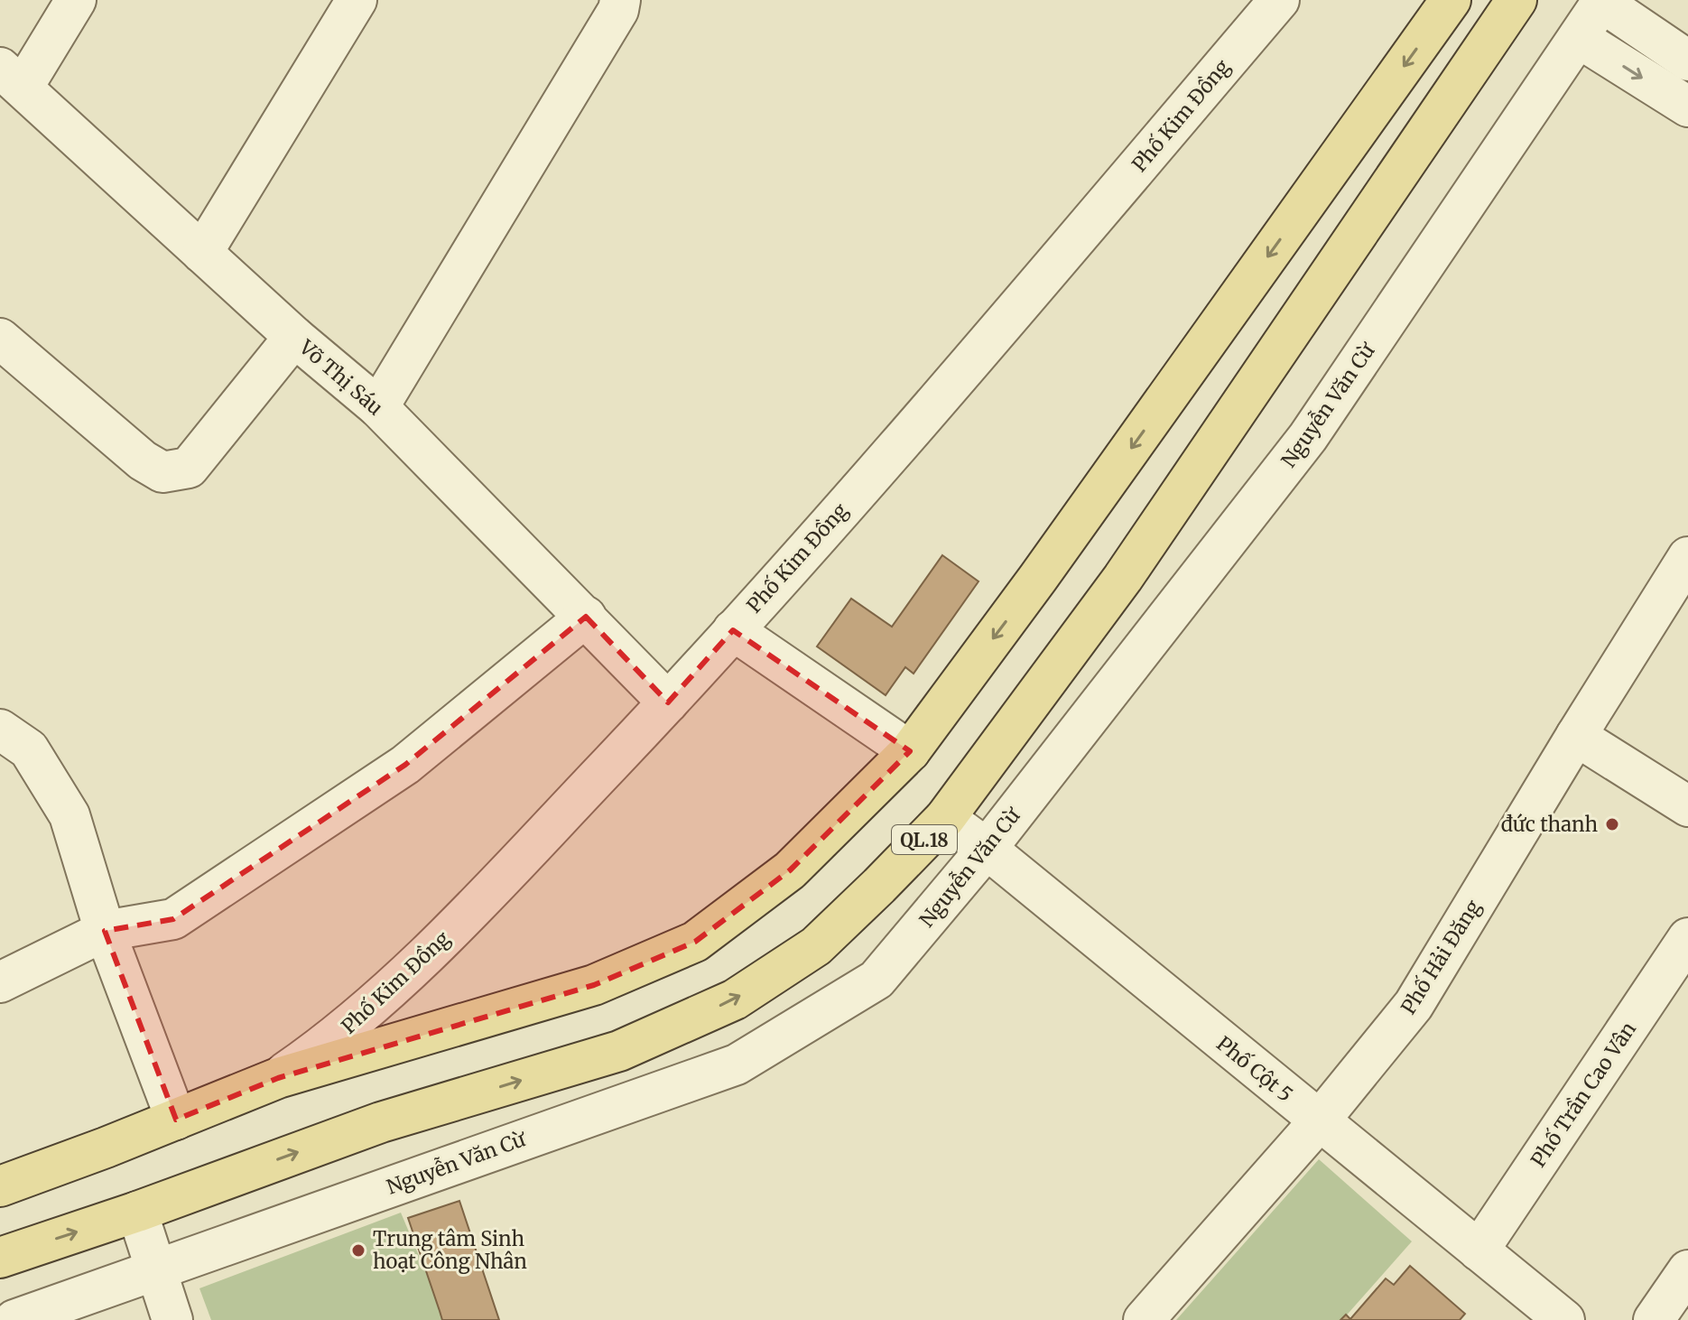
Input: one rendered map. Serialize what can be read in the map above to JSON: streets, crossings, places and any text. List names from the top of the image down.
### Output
{
  "streets": {
    "main road": ["QL.18"],
    "street": [
      "Phố Kim Đồng",
      "Võ Thị Sáu",
      "Nguyễn Văn Cừ",
      "Phố Hải Đăng",
      "Phố Cột 5",
      "Phố Trần Cao Vân"
    ]
  },
  "crossings": [
    ["Phố Kim Đồng", "Võ Thị Sáu"],
    ["Nguyễn Văn Cừ", "Phố Cột 5"],
    ["QL.18", "Phố Cột 5"],
    ["Phố Hải Đăng", "Phố Cột 5"],
    ["Phố Cột 5", "Phố Trần Cao Vân"]
  ],
  "places": ["đức thanh", "Trung tâm Sinh hoạt Công Nhân"]
}
